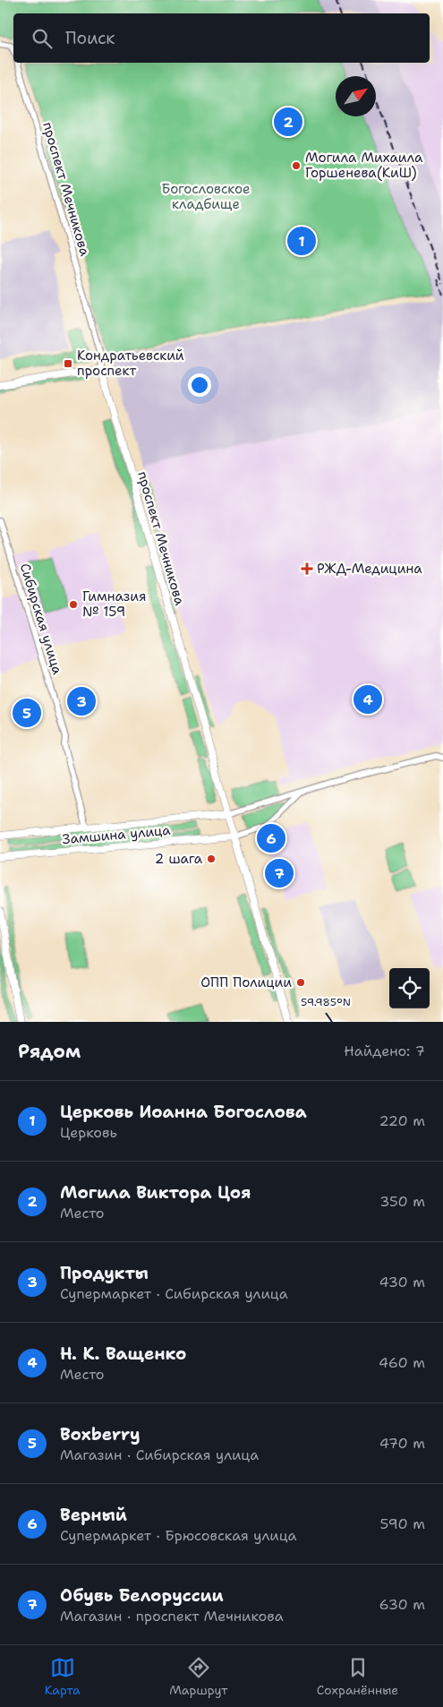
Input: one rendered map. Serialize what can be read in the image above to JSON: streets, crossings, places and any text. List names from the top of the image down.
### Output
{
  "streets": {
    "street": ["проспект Мечникова", "Сибирская улица", "Замшина улица"]
  },
  "crossings": [
    ["проспект Мечникова", "Замшина улица"],
    ["Сибирская улица", "Замшина улица"]
  ],
  "parks": ["Богословское кладбище"],
  "places": {
    "other": [
      "Могила Михаила Горшенева(КиШ)",
      "Гимназия № 159",
      "2 шага",
      "ОПП Полиции"
    ],
    "transit": ["Кондратьевский проспект"],
    "health": ["РЖД-Медицина"]
  },
  "north": "top right",
  "page": {
    "search": "Поиск",
    "pins": [
      "2",
      "1",
      "4",
      "3",
      "5",
      "6",
      "7"
    ],
    "heading": ["Рядом", "Найдено: 7"],
    "list": [
      {
        "mark": "1",
        "name": "Церковь Иоанна Богослова",
        "note": "Церковь",
        "value": "220 m"
      },
      {
        "mark": "2",
        "name": "Могила Виктора Цоя",
        "note": "Место",
        "value": "350 m"
      },
      {
        "mark": "3",
        "name": "Продукты",
        "note": "Супермаркет · Сибирская улица",
        "value": "430 m"
      },
      {
        "mark": "4",
        "name": "Н. К. Ващенко",
        "note": "Место",
        "value": "460 m"
      },
      {
        "mark": "5",
        "name": "Boxberry",
        "note": "Магазин · Сибирская улица",
        "value": "470 m"
      },
      {
        "mark": "6",
        "name": "Верный",
        "note": "Супермаркет · Брюсовская улица",
        "value": "590 m"
      },
      {
        "mark": "7",
        "name": "Обувь Белоруссии",
        "note": "Магазин · проспект Мечникова",
        "value": "630 m"
      }
    ],
    "nav": ["Карта", "Маршрут", "Сохранённые"]
  },
  "coordinates": ["59.985°N"]
}
